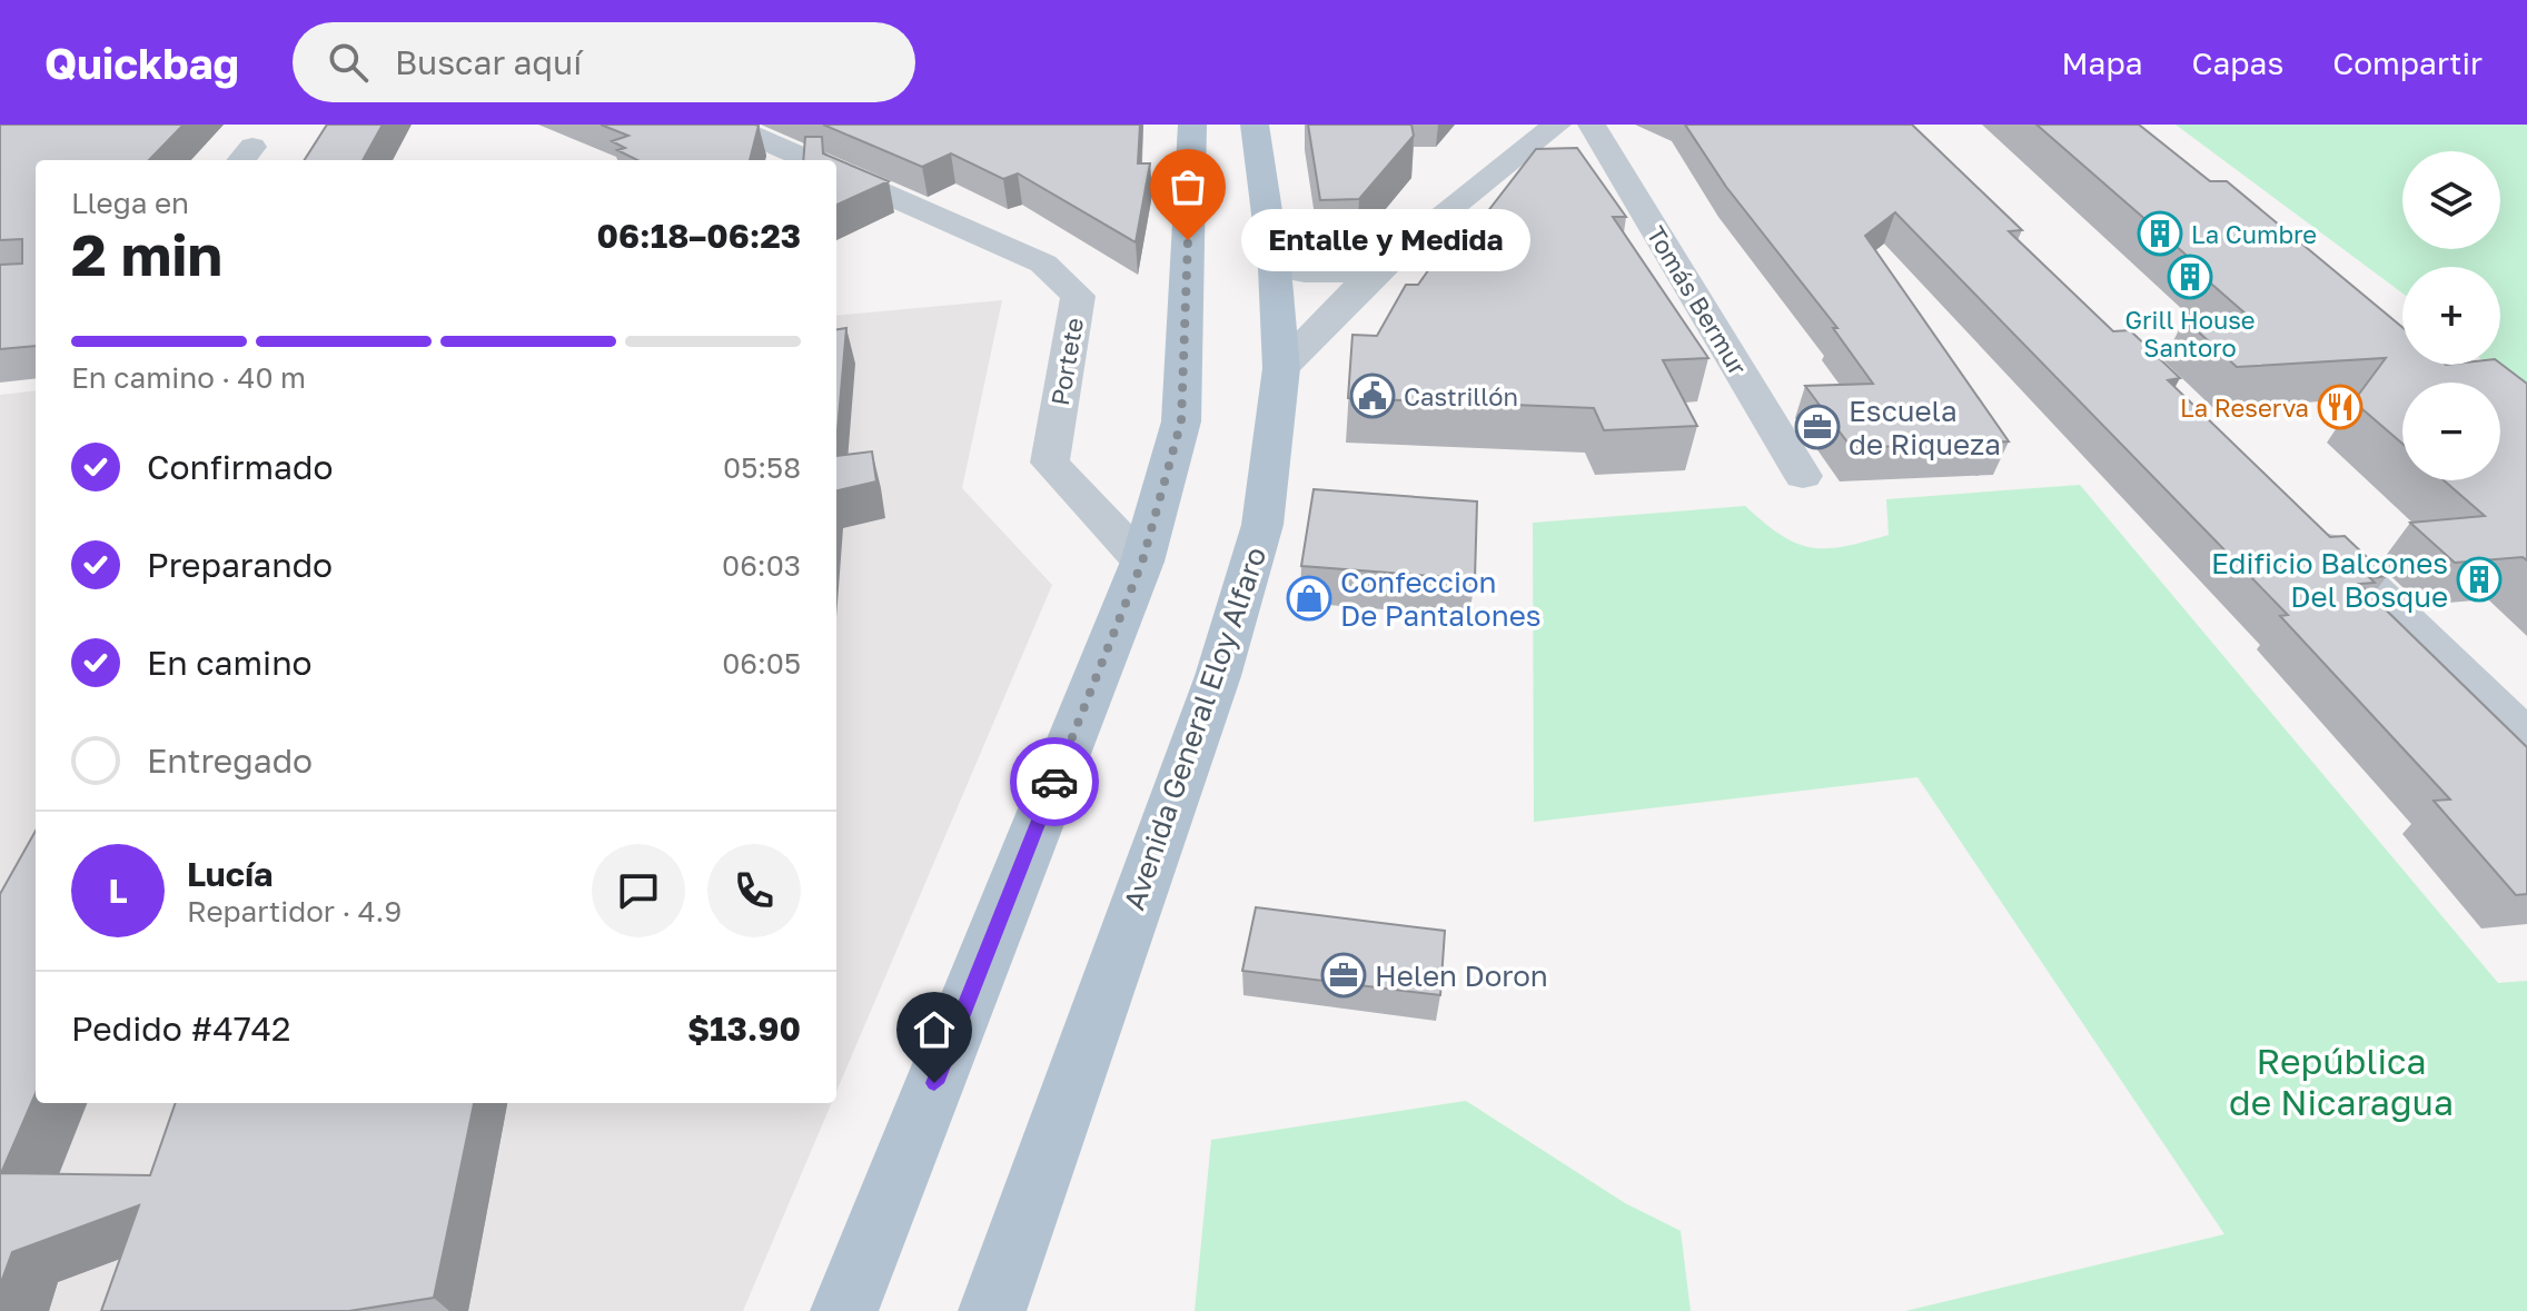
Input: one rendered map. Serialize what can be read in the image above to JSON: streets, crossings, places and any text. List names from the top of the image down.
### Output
{
  "streets": {
    "main road": ["Avenida General Eloy Alfaro"],
    "street": ["Tomás Bermur", "Portete"]
  },
  "parks": ["República de Nicaragua"],
  "places": {
    "building": ["La Cumbre", "Grill House Santoro", "Edificio Balcones Del Bosque"],
    "other": ["Entalle y Medida"],
    "public building": ["Castrillón"],
    "restaurant": ["La Reserva"],
    "office": ["Escuela de Riqueza", "Helen Doron"],
    "shop": ["Confeccion De Pantalones"]
  },
  "page": {
    "header": "Quickbag",
    "search": "Buscar aquí",
    "nav": ["Mapa", "Capas", "Compartir"],
    "map_buttons": ["+", "−"],
    "heading": ["2 min", "Llega en", "06:18–06:23"],
    "panel": [
      "Lucía",
      "Repartidor · 4.9",
      "Pedido #4742",
      "$13.90"
    ],
    "bubble": "Entalle y Medida",
    "bar": "En camino · 40 m",
    "list": [
      ["Confirmado", "05:58"],
      ["Preparando", "06:03"],
      ["En camino", "06:05"],
      "Entregado"
    ],
    "round": "L"
  }
}
